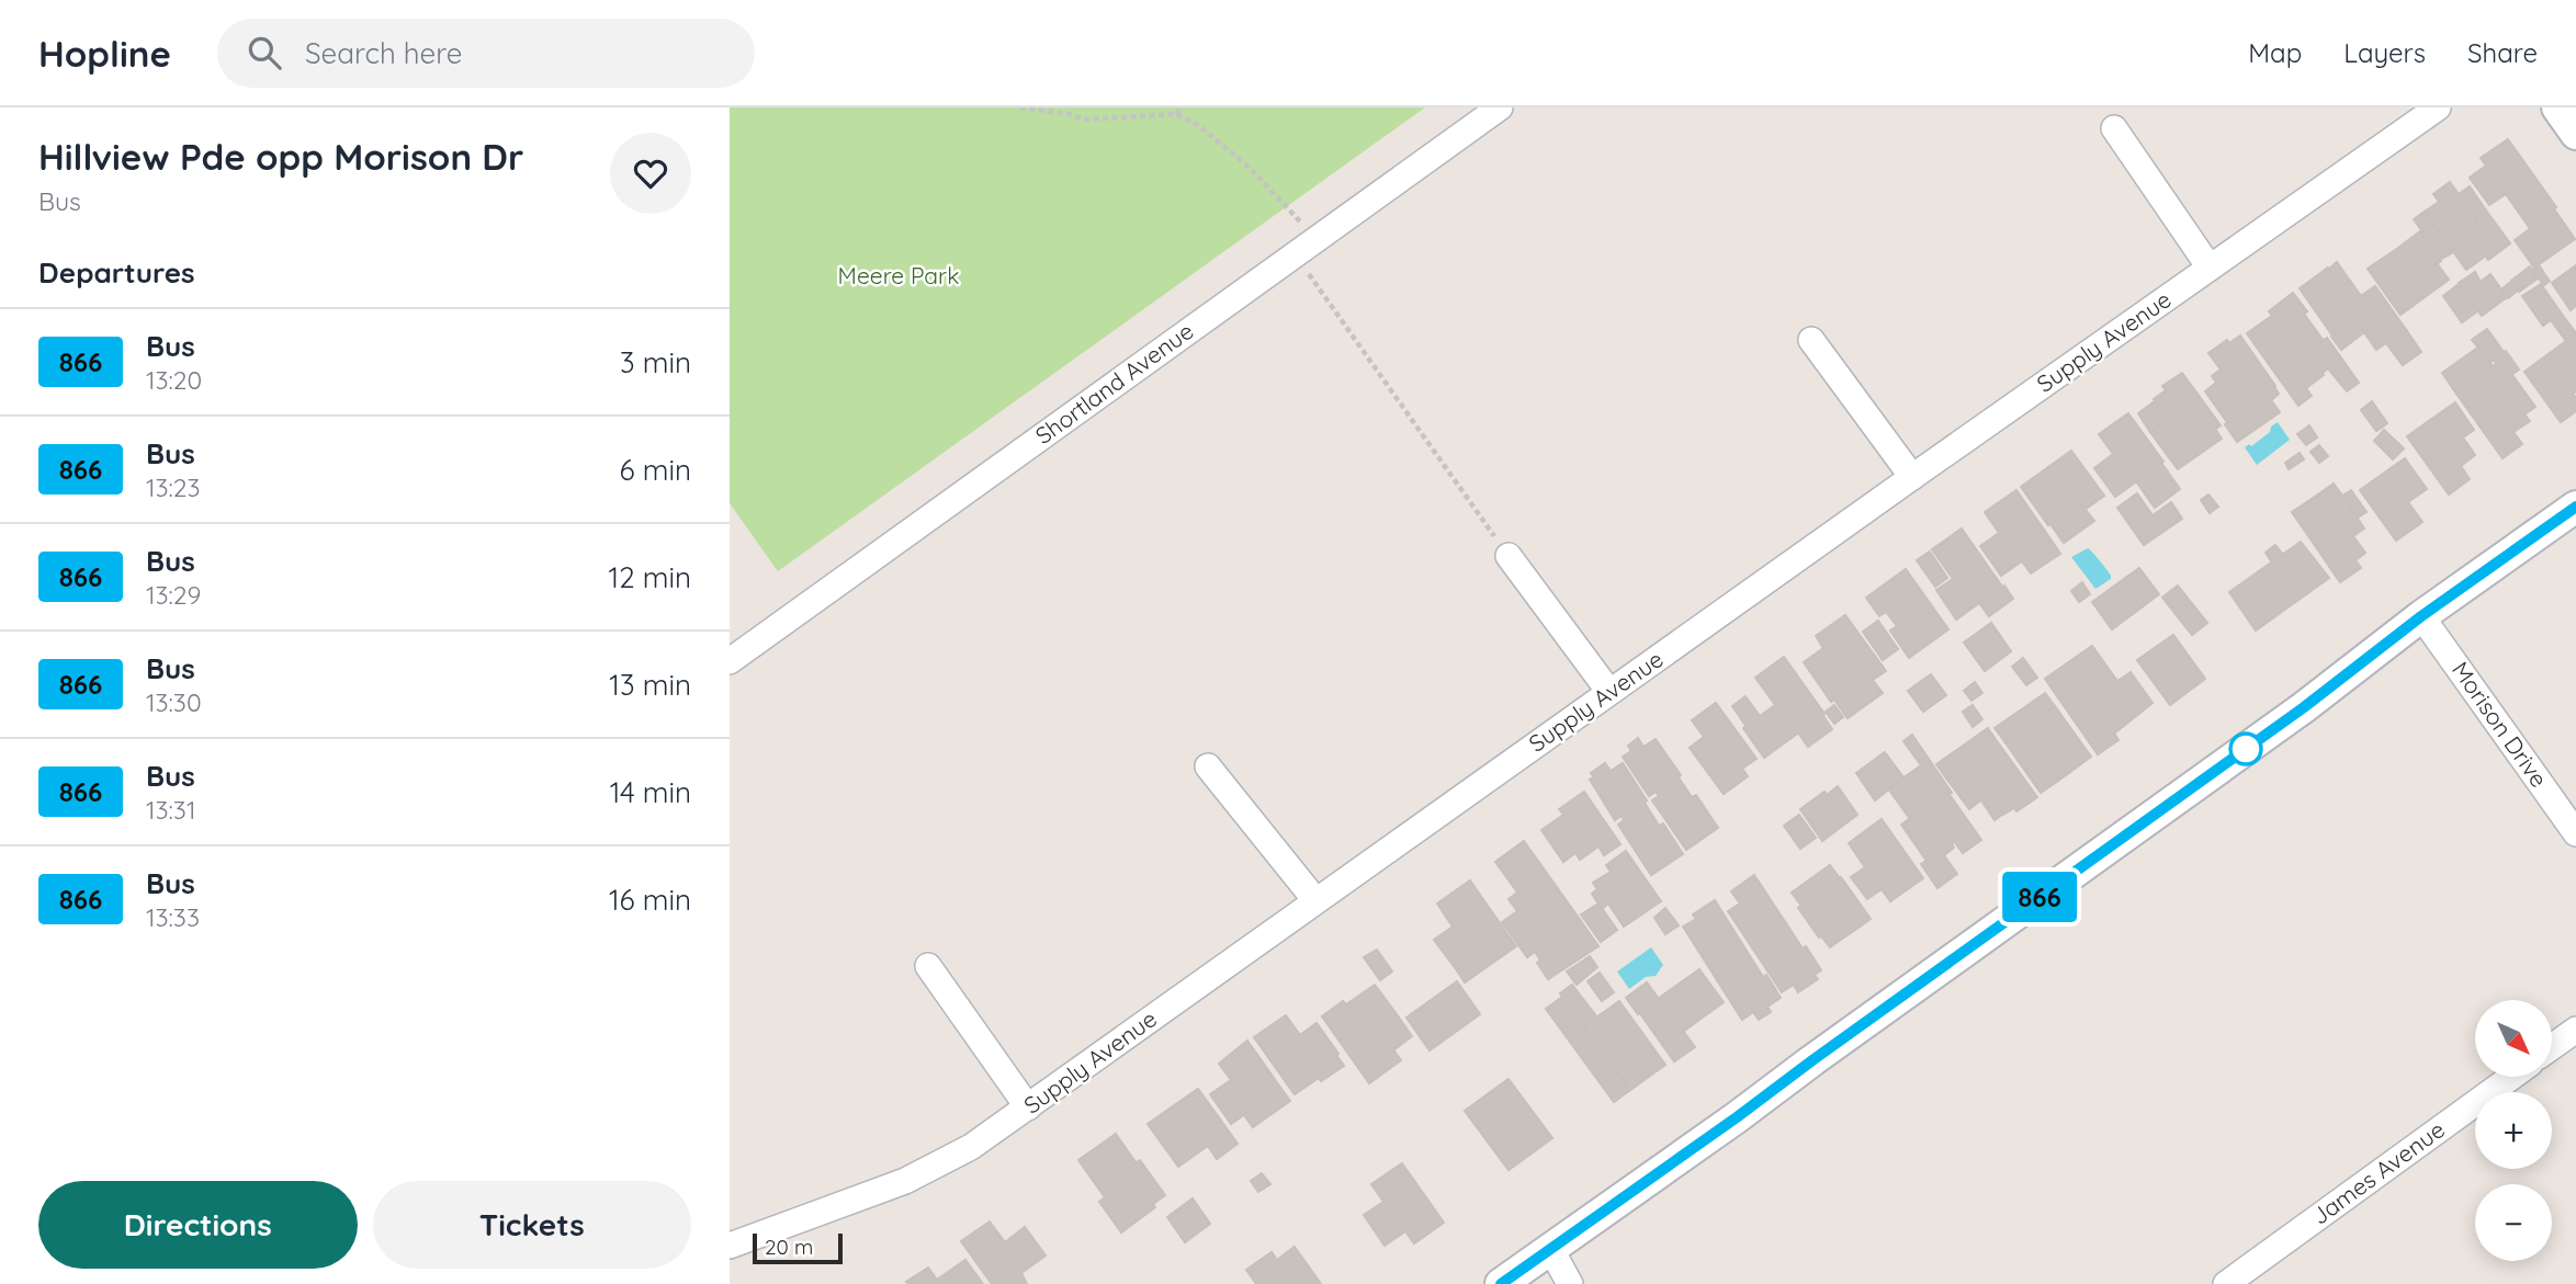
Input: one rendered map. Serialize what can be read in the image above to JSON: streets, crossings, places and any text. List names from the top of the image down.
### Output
{
  "streets": {
    "street": [
      "Supply Avenue",
      "Shortland Avenue",
      "Morison Drive",
      "James Avenue"
    ]
  },
  "parks": ["Meere Park"],
  "lines": ["bus line 866"],
  "scale_bar": "20 m",
  "north": "bottom right",
  "page": {
    "header": "Hopline",
    "search": "Search here",
    "nav": ["Map", "Layers", "Share"],
    "heading": [
      ["Hillview Pde opp Morison Dr", "Bus"],
      "Departures"
    ],
    "on_map": "866",
    "list": [
      {
        "mark": "866",
        "name": "Bus",
        "note": "13:20",
        "value": "3 min"
      },
      {
        "mark": "866",
        "name": "Bus",
        "note": "13:23",
        "value": "6 min"
      },
      {
        "mark": "866",
        "name": "Bus",
        "note": "13:29",
        "value": "12 min"
      },
      {
        "mark": "866",
        "name": "Bus",
        "note": "13:30",
        "value": "13 min"
      },
      {
        "mark": "866",
        "name": "Bus",
        "note": "13:31",
        "value": "14 min"
      },
      {
        "mark": "866",
        "name": "Bus",
        "note": "13:33",
        "value": "16 min"
      }
    ],
    "map_buttons": ["+", "−"],
    "buttons": ["Directions", "Tickets"],
    "scale": "20 m"
  }
}
